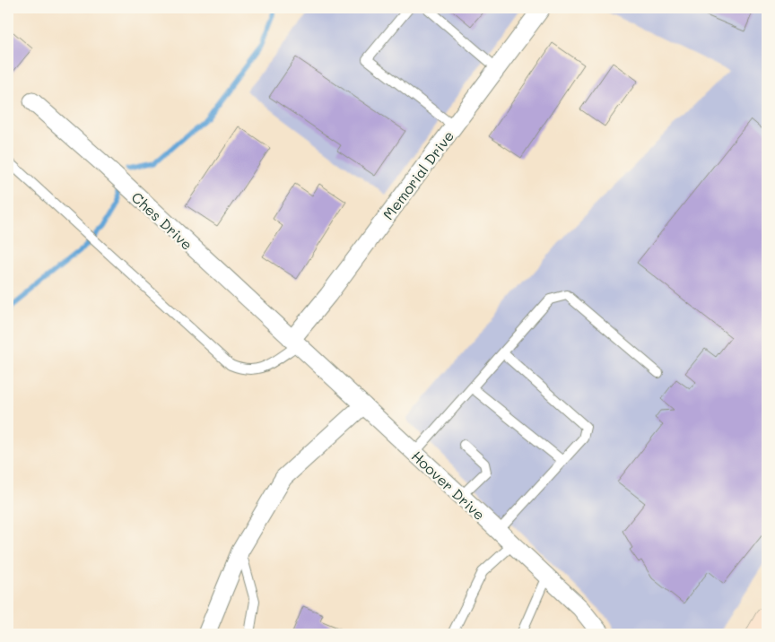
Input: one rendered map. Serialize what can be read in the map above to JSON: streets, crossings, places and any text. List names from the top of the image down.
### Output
{
  "streets": {
    "street": ["Memorial Drive", "Ches Drive", "Hoover Drive"]
  },
  "crossings": [
    ["Memorial Drive", "Ches Drive"],
    ["Memorial Drive", "Hoover Drive"],
    ["Ches Drive", "Hoover Drive"]
  ]
}
